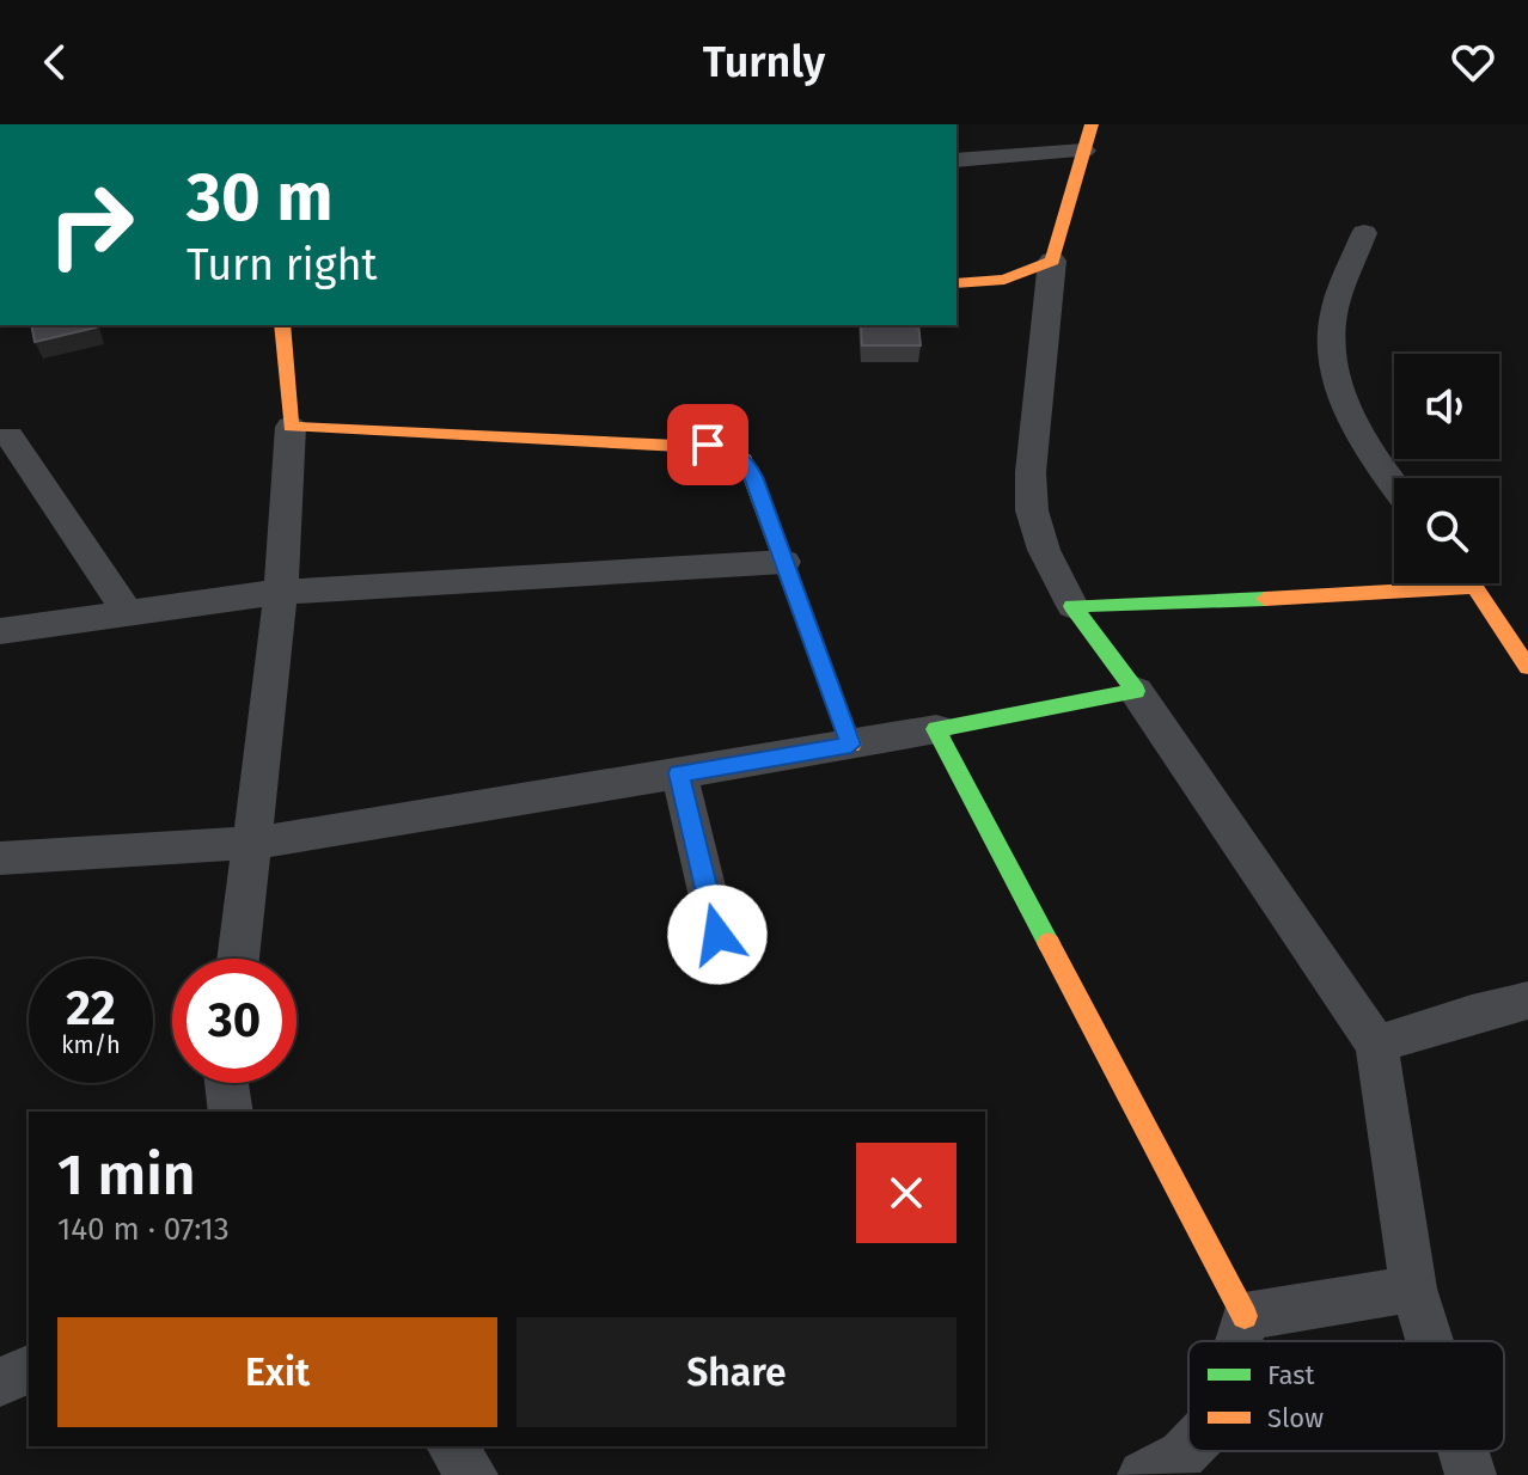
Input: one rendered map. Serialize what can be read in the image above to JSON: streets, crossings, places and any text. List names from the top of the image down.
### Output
{
  "legend": ["Fast", "Slow"],
  "page": {
    "header": "Turnly",
    "turn": ["30 m", "Turn right"],
    "speed": "22 km/h",
    "limit": "30",
    "heading": ["1 min", "140 m · 07:13"],
    "buttons": ["Exit", "Share"]
  }
}
